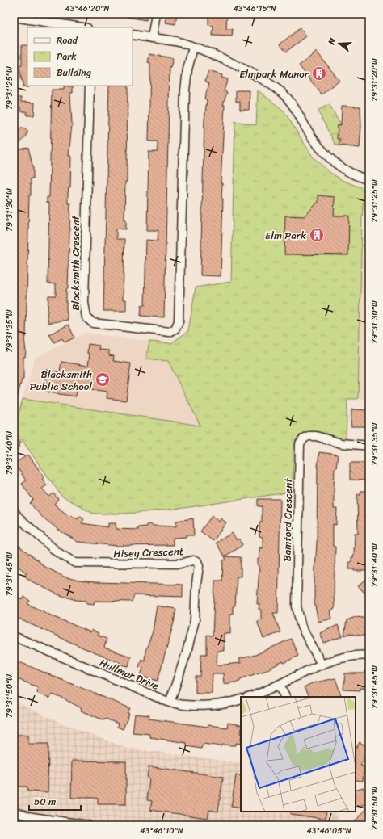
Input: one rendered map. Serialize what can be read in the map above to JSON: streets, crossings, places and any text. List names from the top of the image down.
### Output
{
  "streets": {
    "street": [
      "Blacksmith Crescent",
      "Bamford Crescent",
      "Hisey Crescent",
      "Hullmar Drive"
    ]
  },
  "crossings": [
    ["Hisey Crescent", "Hullmar Drive"]
  ],
  "places": {
    "building": ["Elmpark Manor", "Elm Park"],
    "school or university": ["Blacksmith Public School"]
  },
  "legend": ["Road", "Park", "Building"],
  "scale_bar": "50 m",
  "north": "left",
  "coordinates": [
    "43°46'20\"N",
    "43°46'15\"N",
    "79°31'20\"W",
    "79°31'25\"W",
    "79°31'30\"W",
    "79°31'35\"W",
    "79°31'40\"W",
    "79°31'45\"W",
    "79°31'50\"W",
    "43°46'10\"N",
    "43°46'05\"N"
  ]
}
